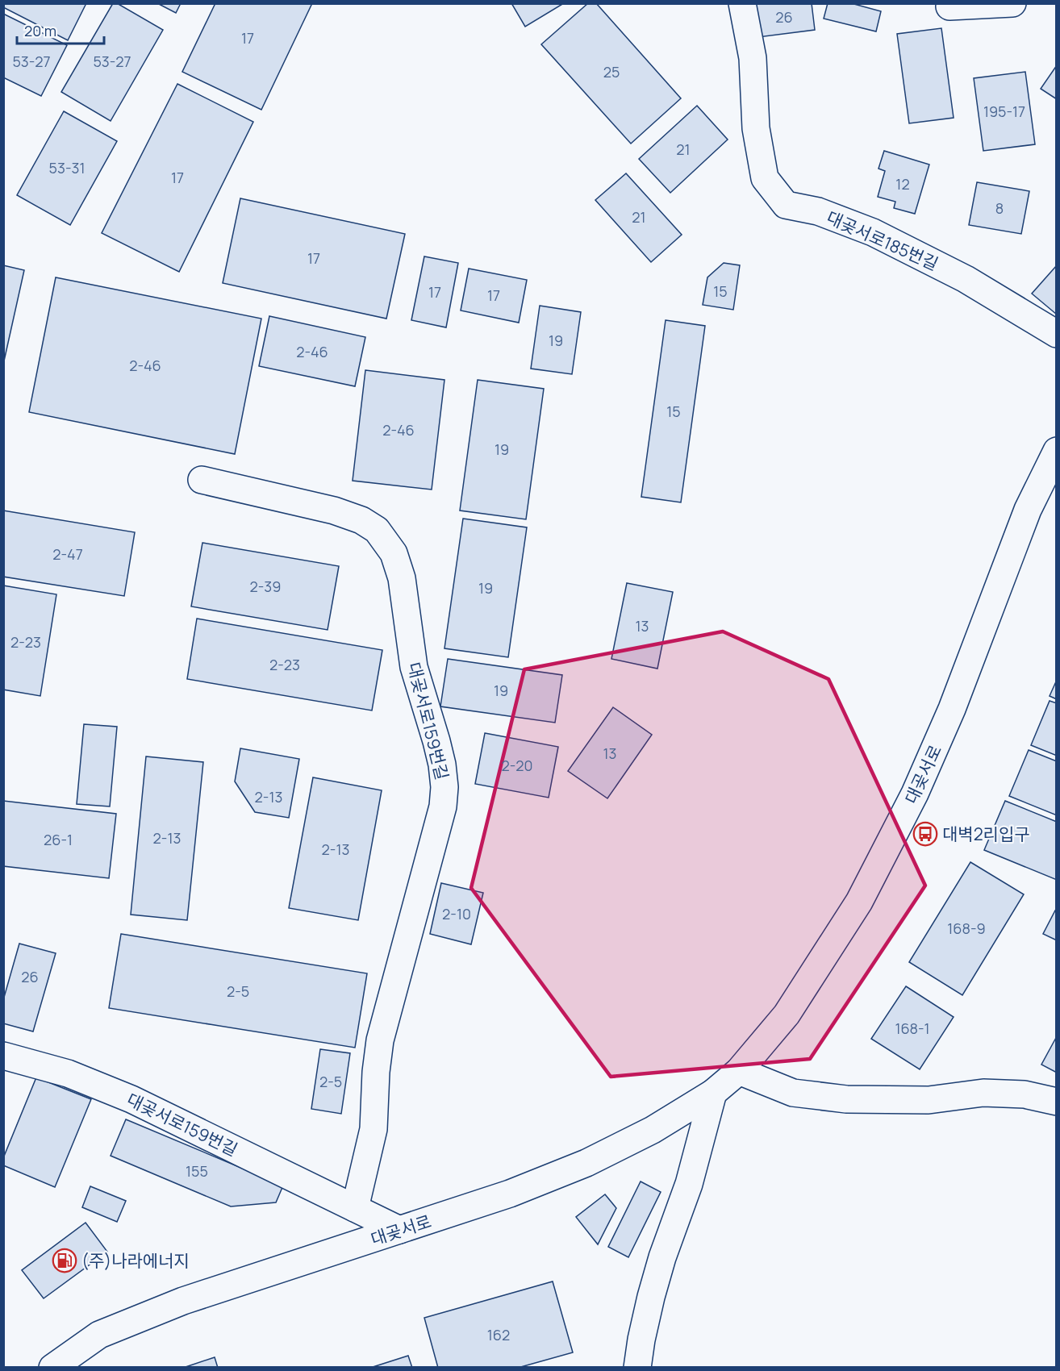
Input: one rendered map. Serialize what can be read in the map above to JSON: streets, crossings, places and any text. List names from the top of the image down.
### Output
{
  "streets": {
    "street": ["대곶서로185번길", "대곶서로159번길", "대곶서로"]
  },
  "crossings": [
    ["대곶서로159번길", "대곶서로"]
  ],
  "places": {
    "bus stop": ["대벽2리입구"],
    "fuel station": ["(주)나라에너지"]
  },
  "house_numbers": [
    "26",
    "17",
    "53-27",
    "53-27",
    "25",
    "195-17",
    "21",
    "53-31",
    "17",
    "12",
    "8",
    "21",
    "17",
    "15",
    "17",
    "17",
    "19",
    "2-46",
    "2-46",
    "15",
    "2-46",
    "19",
    "2-47",
    "2-39",
    "19",
    "13",
    "2-23",
    "2-23",
    "19",
    "13",
    "2-20",
    "2-13",
    "2-13",
    "26-1",
    "2-13",
    "2-10",
    "168-9",
    "26",
    "2-5",
    "168-1",
    "2-5",
    "155",
    "162"
  ],
  "scale_bar": "20 m"
}
